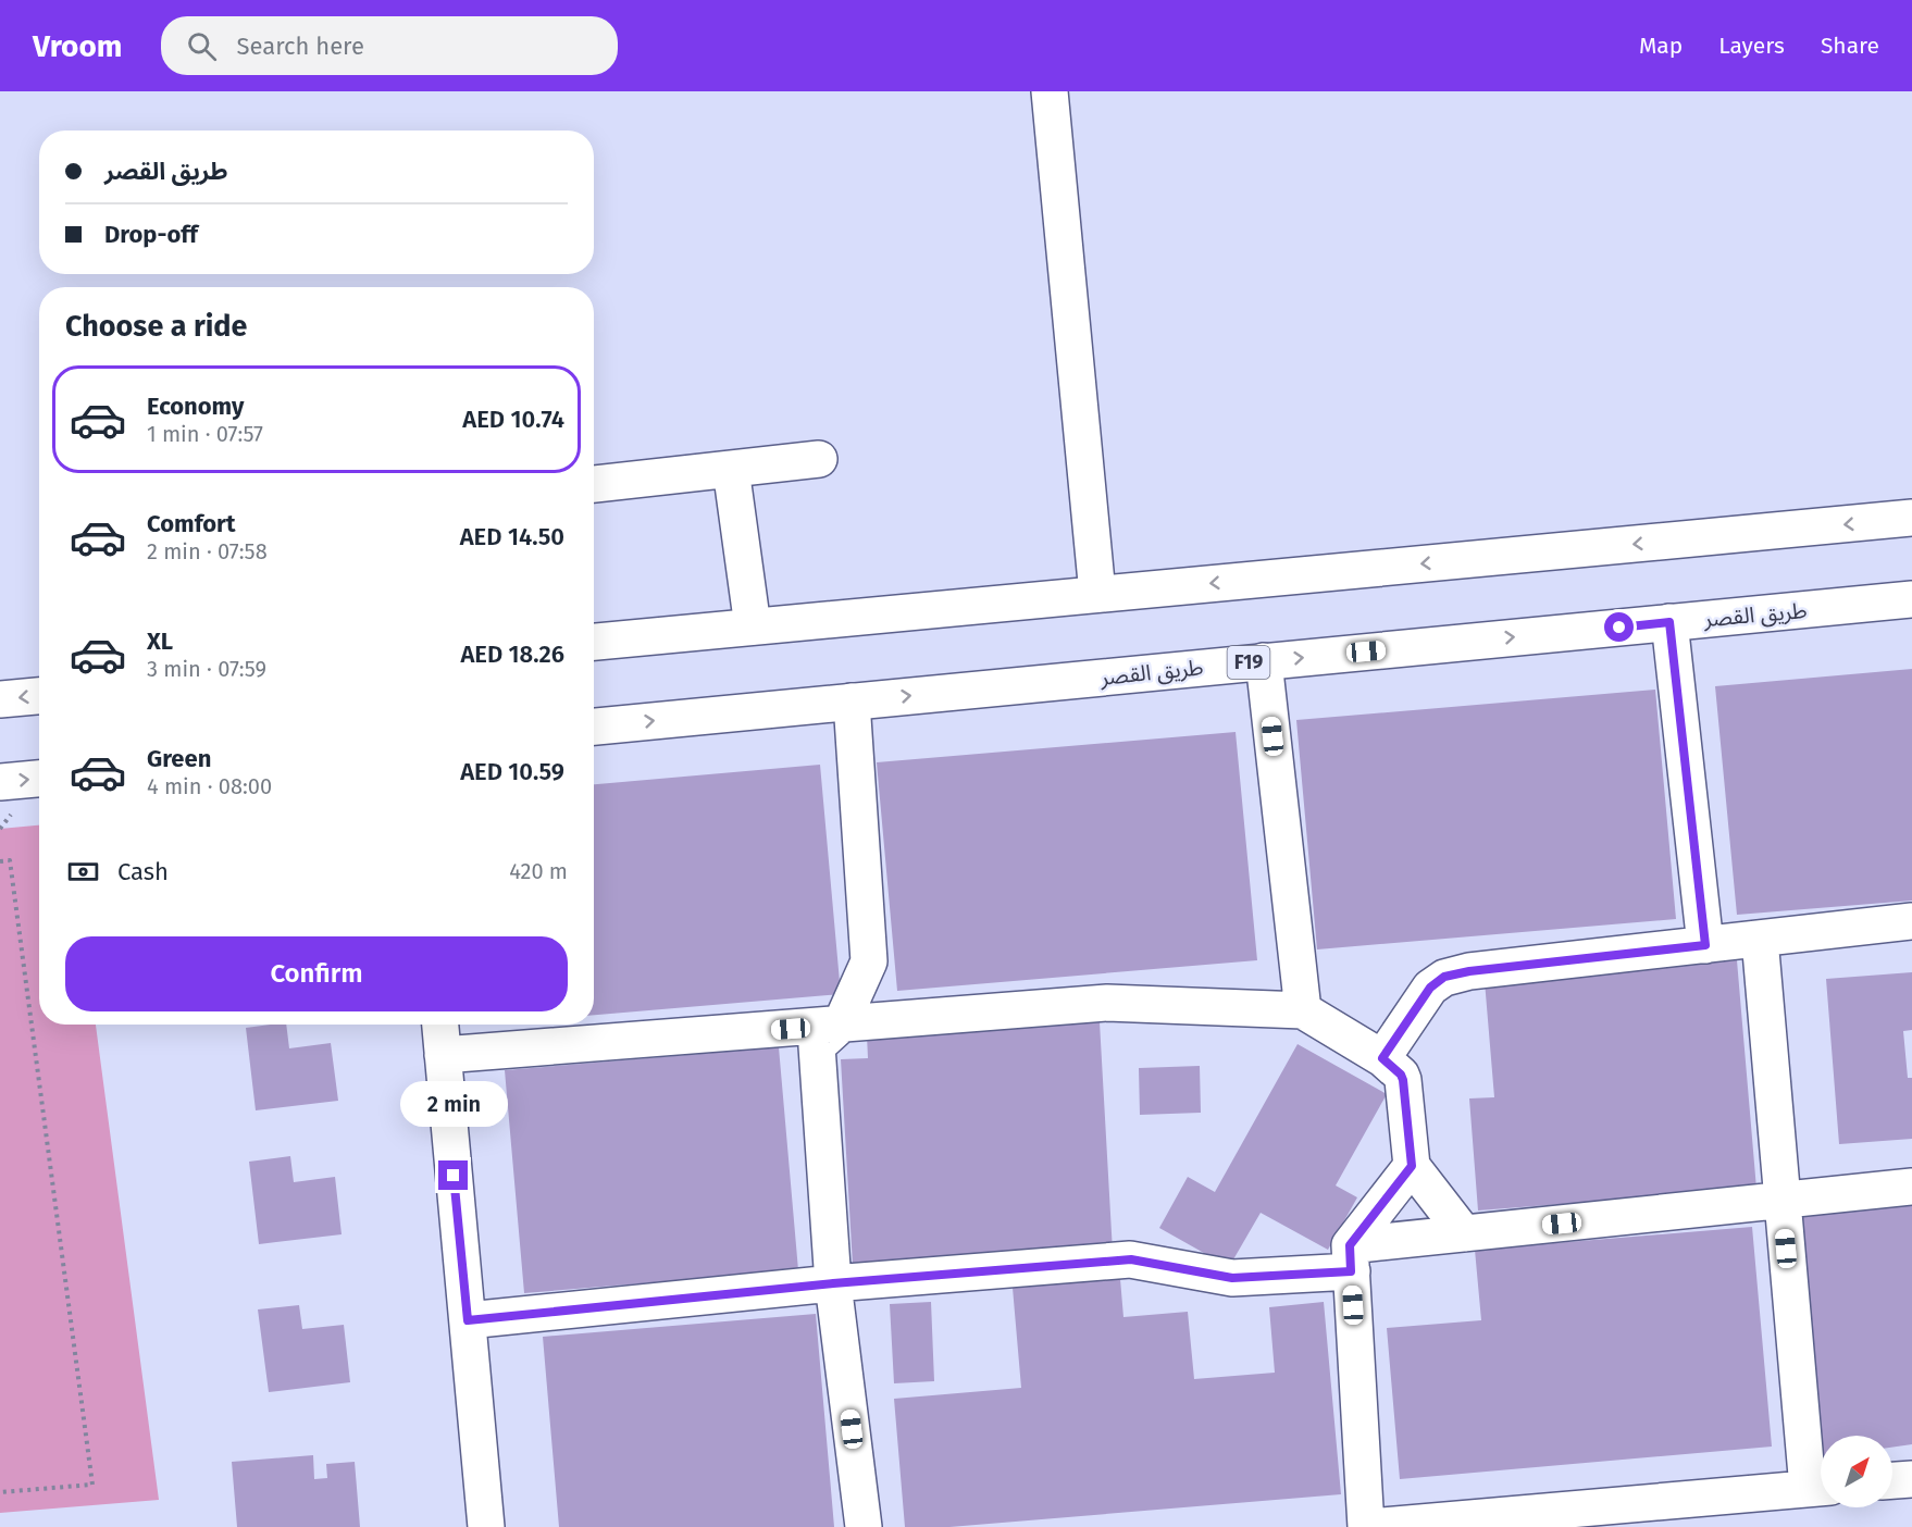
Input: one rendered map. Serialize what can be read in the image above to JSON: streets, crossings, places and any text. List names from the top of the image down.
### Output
{
  "streets": {
    "street": ["طريق القصر", "F19"]
  },
  "north": "top right",
  "page": {
    "header": "Vroom",
    "search": "Search here",
    "nav": ["Map", "Layers", "Share"],
    "banner": ["طريق القصر", "Drop-off"],
    "heading": "Choose a ride",
    "list": [
      {
        "name": "Economy",
        "note": "1 min · 07:57",
        "value": "AED 10.74"
      },
      {
        "name": "Comfort",
        "note": "2 min · 07:58",
        "value": "AED 14.50"
      },
      {
        "name": "XL",
        "note": "3 min · 07:59",
        "value": "AED 18.26"
      },
      {
        "name": "Green",
        "note": "4 min · 08:00",
        "value": "AED 10.59"
      }
    ],
    "pay": ["Cash", "420 m"],
    "buttons": "Confirm",
    "bubble": "2 min"
  }
}
